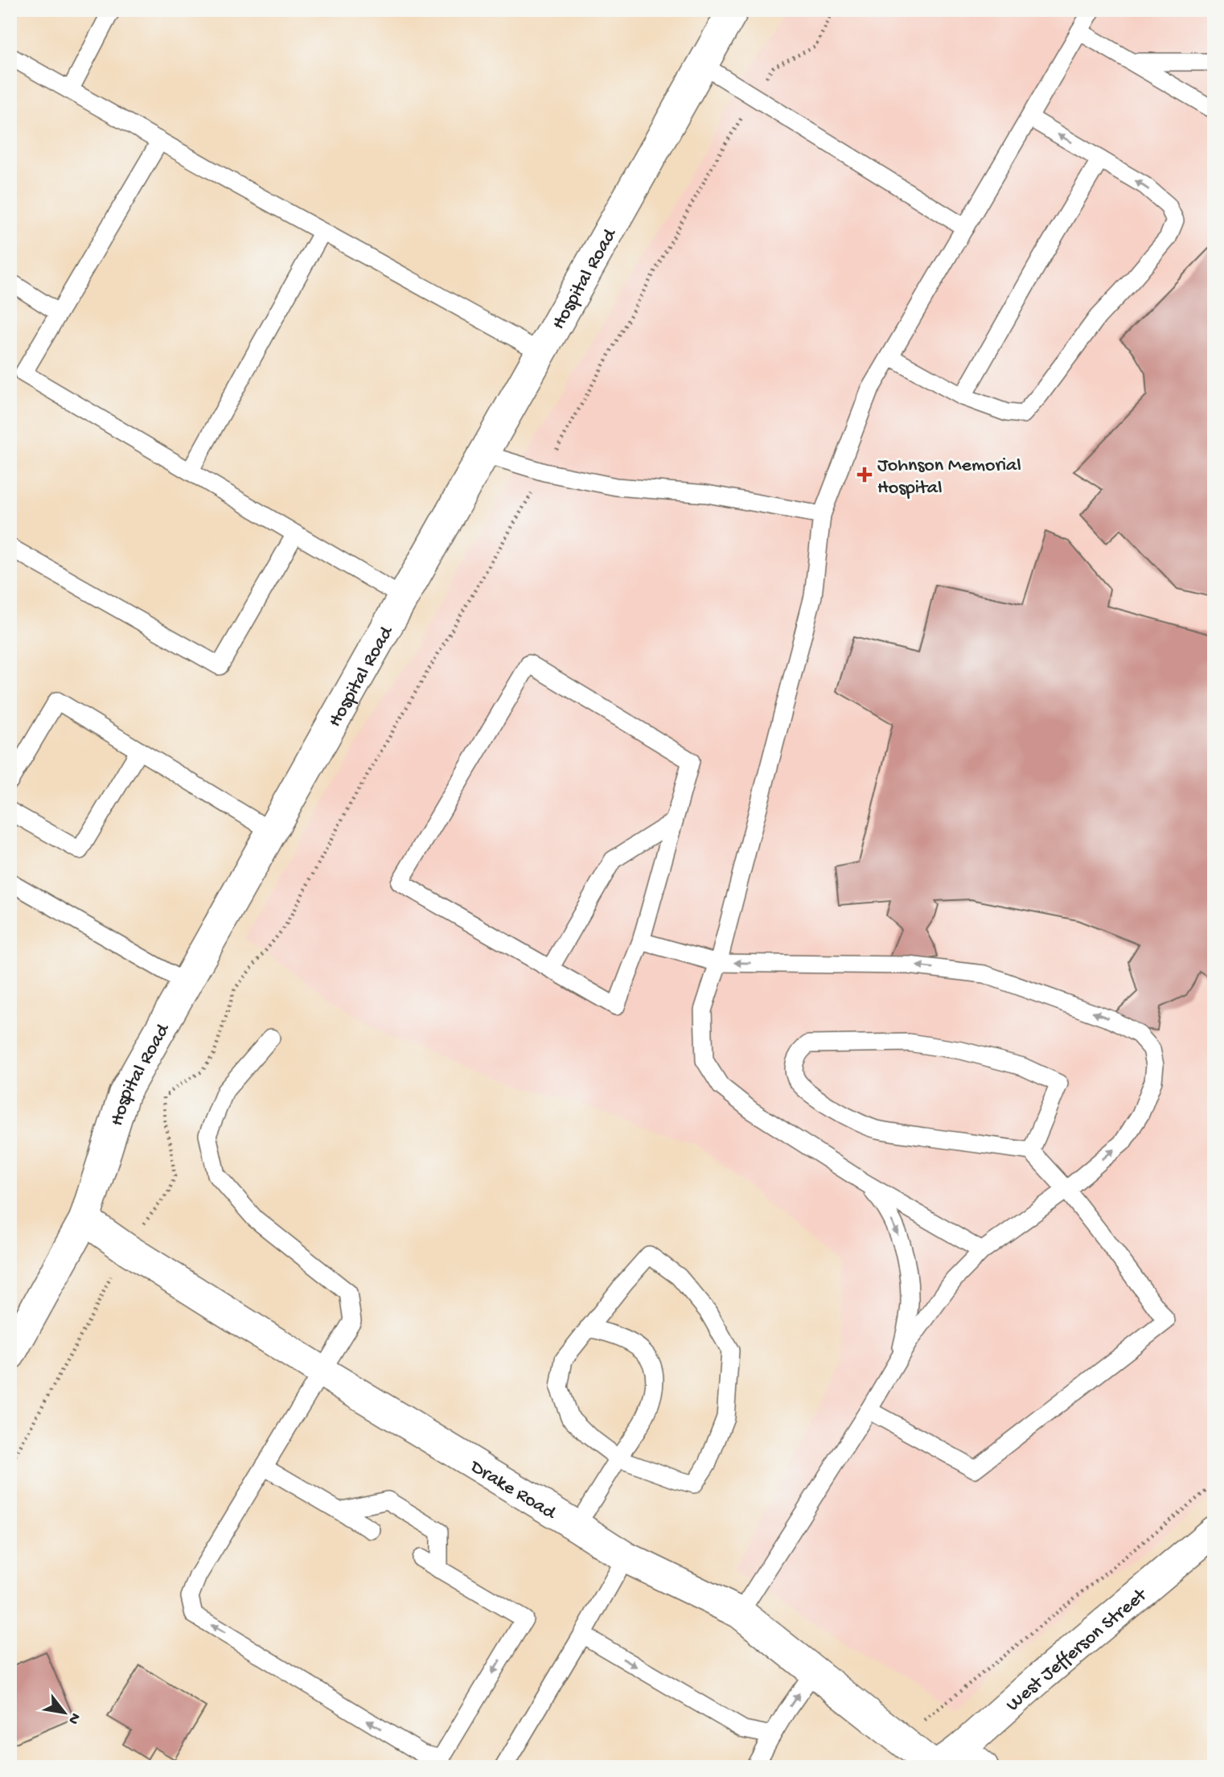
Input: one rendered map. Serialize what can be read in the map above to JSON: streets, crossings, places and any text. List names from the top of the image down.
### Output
{
  "streets": {
    "street": ["Hospital Road", "Drake Road", "West Jefferson Street"]
  },
  "crossings": [
    ["Hospital Road", "Drake Road"],
    ["Drake Road", "West Jefferson Street"]
  ],
  "places": {
    "health": ["Johnson Memorial Hospital"]
  },
  "north": "bottom right"
}
